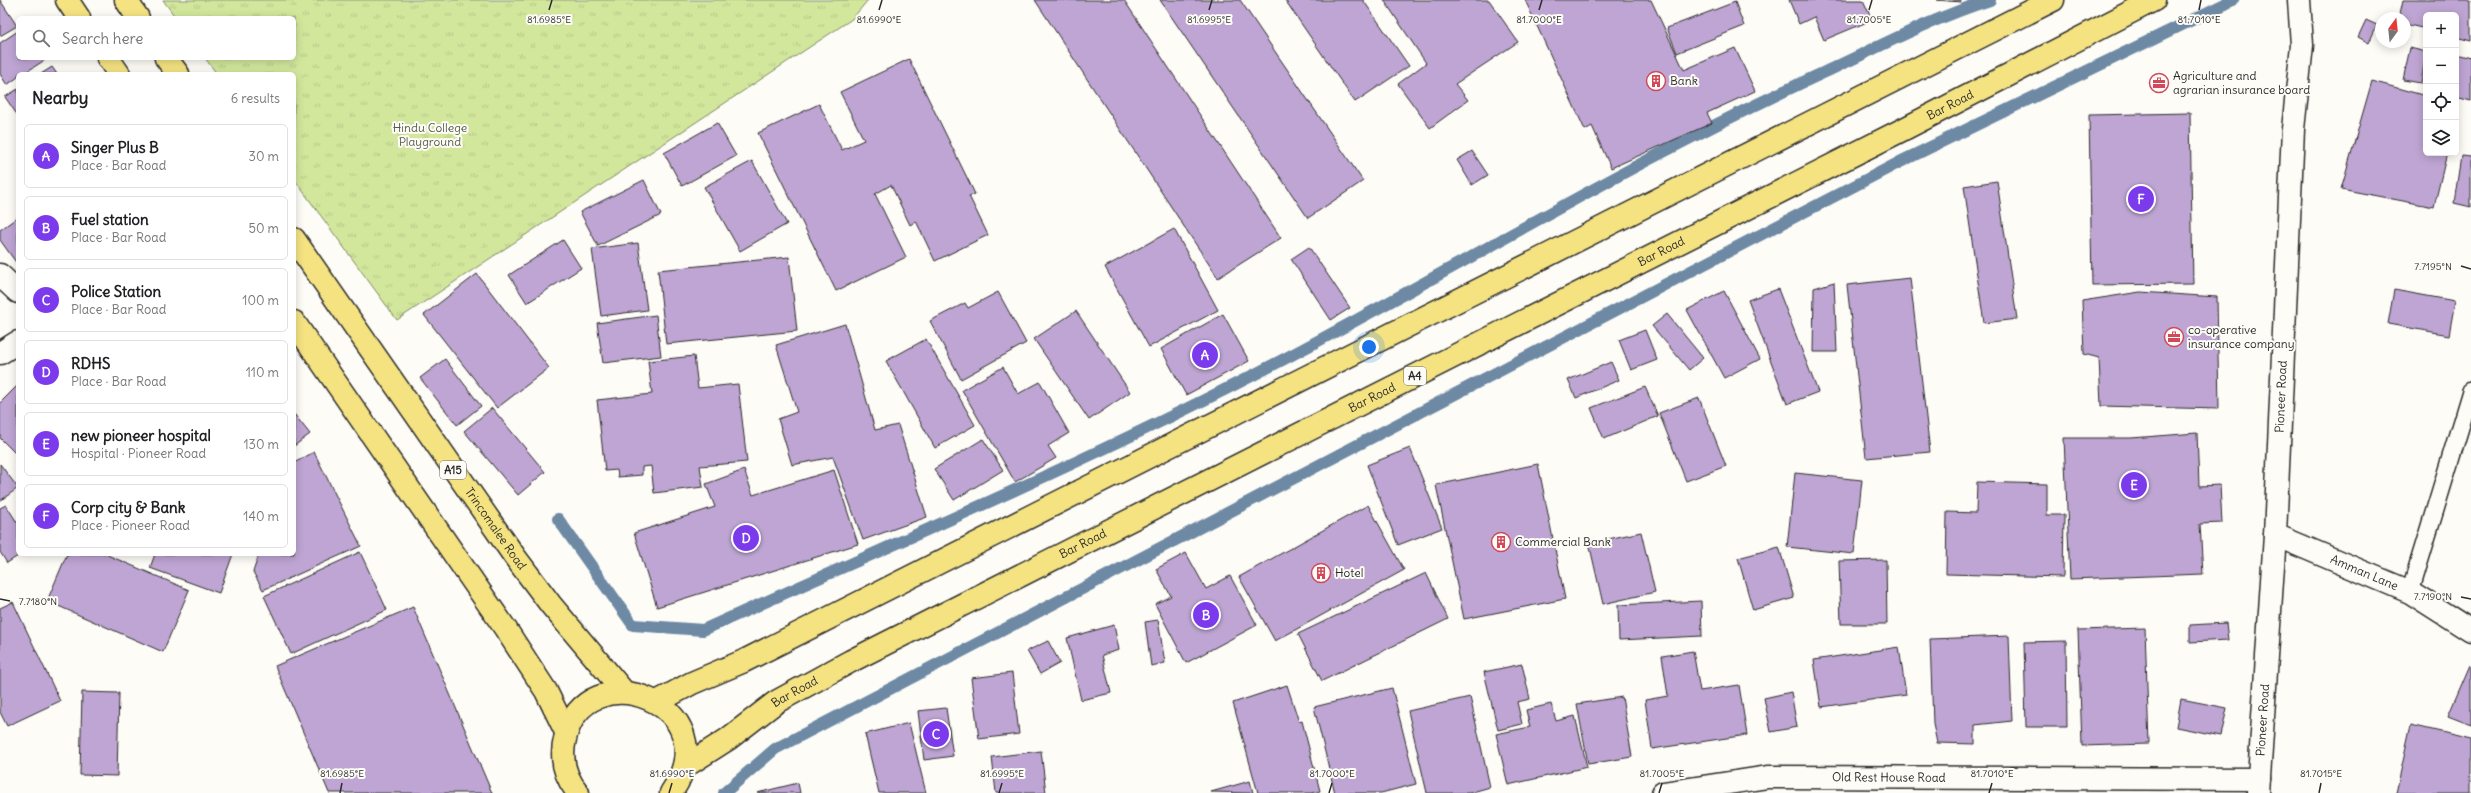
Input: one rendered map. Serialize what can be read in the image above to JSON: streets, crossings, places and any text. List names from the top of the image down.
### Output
{
  "streets": {
    "highway": [
      "Bar Road",
      "A4",
      "A15",
      "Trincomalee Road"
    ],
    "street": ["Pioneer Road", "Amman Lane", "Old Rest House Road"]
  },
  "crossings": [
    ["Pioneer Road", "Amman Lane"],
    ["Pioneer Road", "Old Rest House Road"]
  ],
  "parks": ["Hindu College Playground"],
  "places": {
    "building": ["Bank", "Commercial Bank", "Hotel"],
    "office": ["Agriculture and agrarian insurance board", "co-operative insurance company"]
  },
  "north": "top",
  "page": {
    "map_buttons": ["+", "−"],
    "search": "Search here",
    "heading": ["Nearby", "6 results"],
    "list": [
      {
        "mark": "A",
        "name": "Singer Plus B",
        "note": "Place · Bar Road",
        "value": "30 m"
      },
      {
        "mark": "B",
        "name": "Fuel station",
        "note": "Place · Bar Road",
        "value": "50 m"
      },
      {
        "mark": "C",
        "name": "Police Station",
        "note": "Place · Bar Road",
        "value": "100 m"
      },
      {
        "mark": "D",
        "name": "RDHS",
        "note": "Place · Bar Road",
        "value": "110 m"
      },
      {
        "mark": "E",
        "name": "new pioneer hospital",
        "note": "Hospital · Pioneer Road",
        "value": "130 m"
      },
      {
        "mark": "F",
        "name": "Corp city & Bank",
        "note": "Place · Pioneer Road",
        "value": "140 m"
      }
    ],
    "pins": [
      "F",
      "A",
      "E",
      "D",
      "B",
      "C"
    ]
  },
  "coordinates": [
    "81.6995°E",
    "81.6985°E",
    "81.6990°E",
    "81.7000°E",
    "81.7005°E",
    "81.7010°E",
    "7.7195°N",
    "7.7190°N",
    "7.7180°N",
    "81.7015°E"
  ]
}
